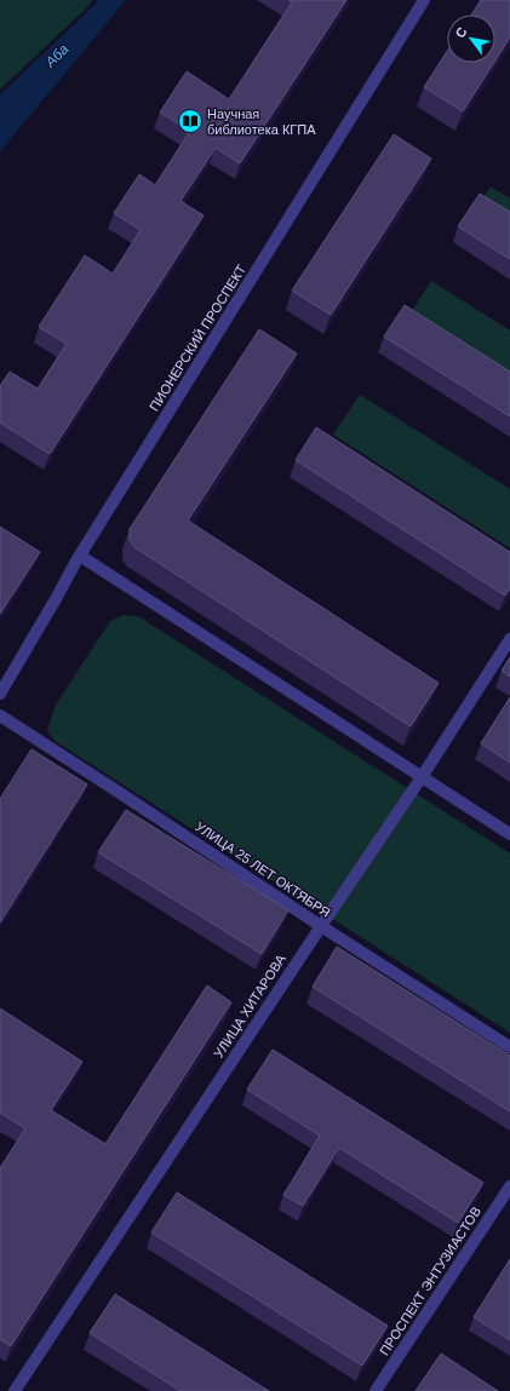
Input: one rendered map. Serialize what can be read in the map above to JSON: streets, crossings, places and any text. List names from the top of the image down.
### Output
{
  "streets": {
    "street": [
      "ПИОНЕРСКИЙ ПРОСПЕКТ",
      "УЛИЦА 25 ЛЕТ ОКТЯБРЯ",
      "УЛИЦА ХИТАРОВА",
      "ПРОСПЕКТ ЭНТУЗИАСТОВ"
    ]
  },
  "crossings": [
    ["УЛИЦА 25 ЛЕТ ОКТЯБРЯ", "УЛИЦА ХИТАРОВА"]
  ],
  "water": ["Аба"],
  "places": {
    "library": ["Научная библиотека КГПА"]
  },
  "north": "top left"
}
